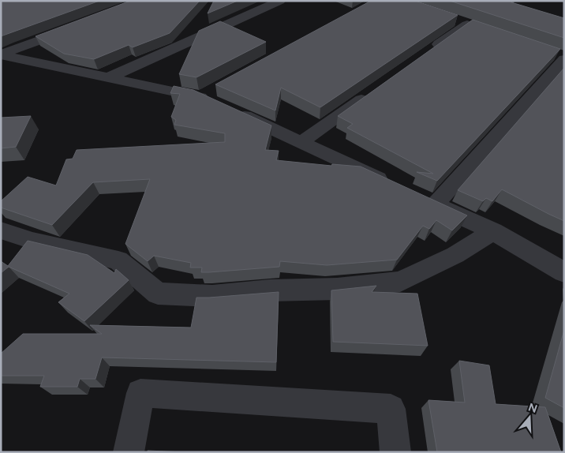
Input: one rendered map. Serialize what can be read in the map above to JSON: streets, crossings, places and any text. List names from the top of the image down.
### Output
{
  "north": "top"
}
